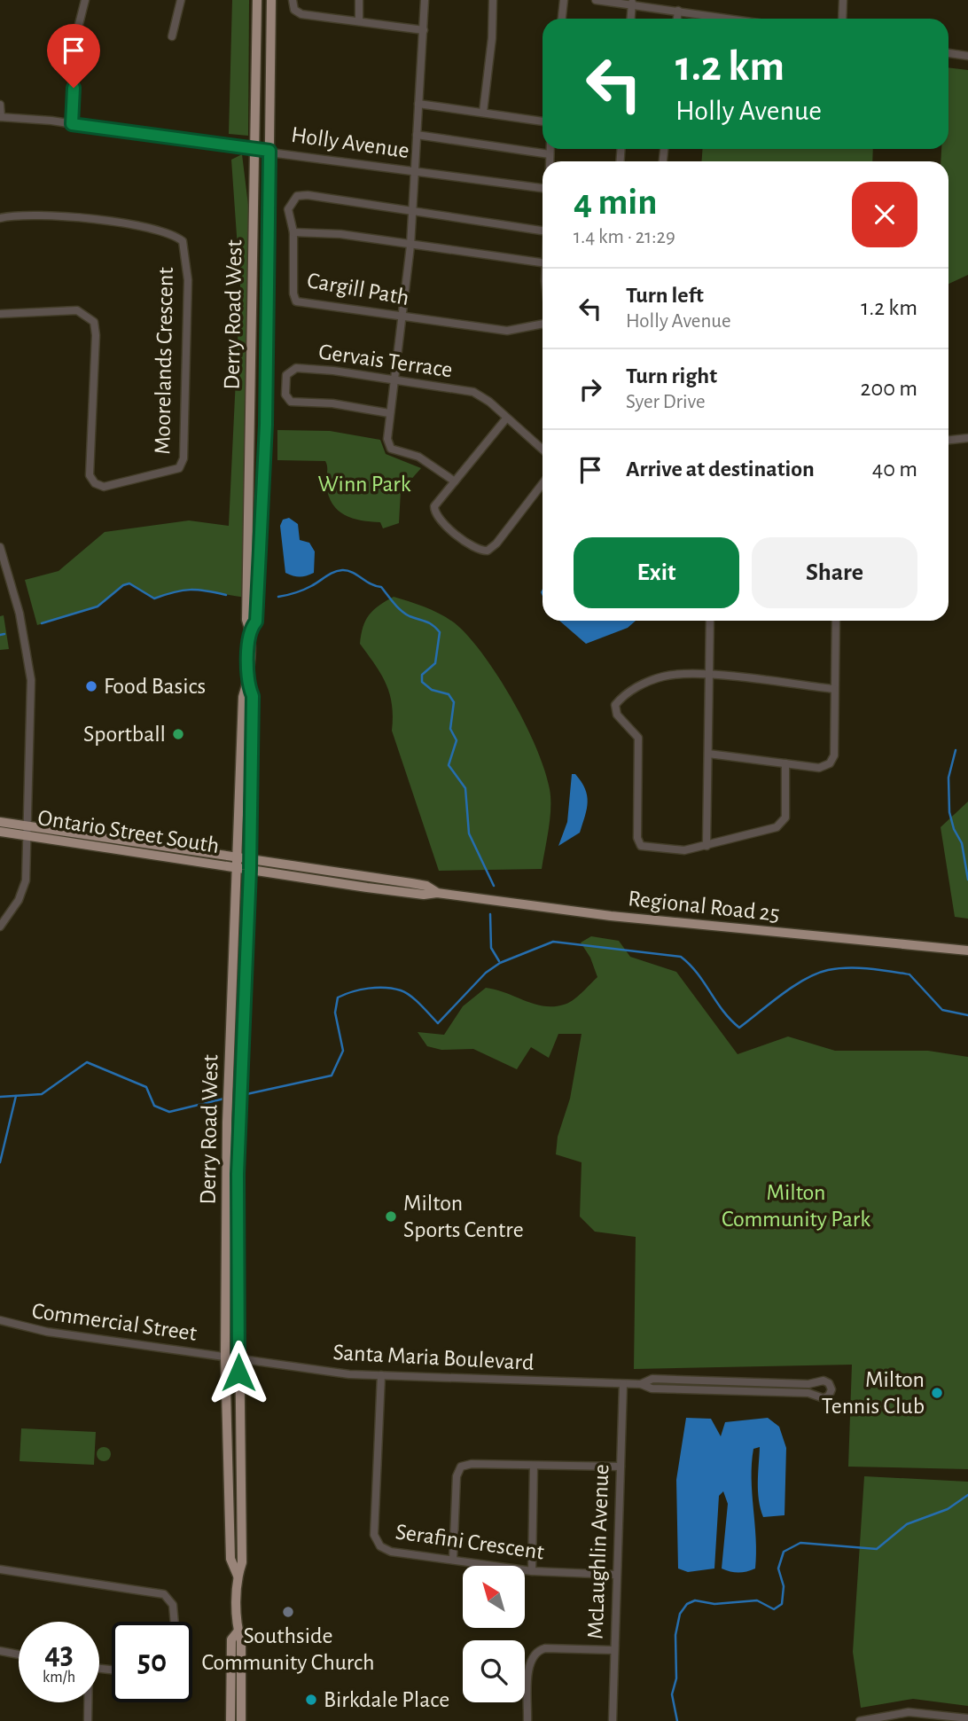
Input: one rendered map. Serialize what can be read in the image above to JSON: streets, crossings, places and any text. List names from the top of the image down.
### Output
{
  "streets": {
    "main road": ["Derry Road West", "Ontario Street South", "Regional Road 25"],
    "street": [
      "Holly Avenue",
      "Cargill Path",
      "Moorelands Crescent",
      "Gervais Terrace",
      "Commercial Street",
      "Santa Maria Boulevard",
      "Serafini Crescent",
      "McLaughlin Avenue"
    ]
  },
  "crossings": [
    ["Holly Avenue", "Derry Road West"],
    ["Derry Road West", "Ontario Street South"],
    ["Derry Road West", "Regional Road 25"],
    ["Derry Road West", "Commercial Street"],
    ["Derry Road West", "Santa Maria Boulevard"],
    ["Ontario Street South", "Regional Road 25"],
    ["Commercial Street", "Santa Maria Boulevard"],
    ["Santa Maria Boulevard", "Serafini Crescent"],
    ["Santa Maria Boulevard", "McLaughlin Avenue"],
    ["Serafini Crescent", "McLaughlin Avenue"]
  ],
  "parks": ["Winn Park", "Milton Community Park"],
  "places": [
    "Food Basics",
    "Sportball",
    "Milton Sports Centre",
    "Milton Tennis Club",
    "Southside Community Church",
    "Birkdale Place"
  ],
  "north": "top left",
  "page": {
    "turn": ["1.2 km", "Holly Avenue"],
    "heading": ["4 min", "1.4 km · 21:29"],
    "list": [
      {
        "name": "Turn left",
        "note": "Holly Avenue",
        "value": "1.2 km"
      },
      {
        "name": "Turn right",
        "note": "Syer Drive",
        "value": "200 m"
      },
      {
        "name": "Arrive at destination",
        "value": "40 m"
      }
    ],
    "buttons": ["Exit", "Share"],
    "speed": "43 km/h",
    "limit": "50"
  }
}
